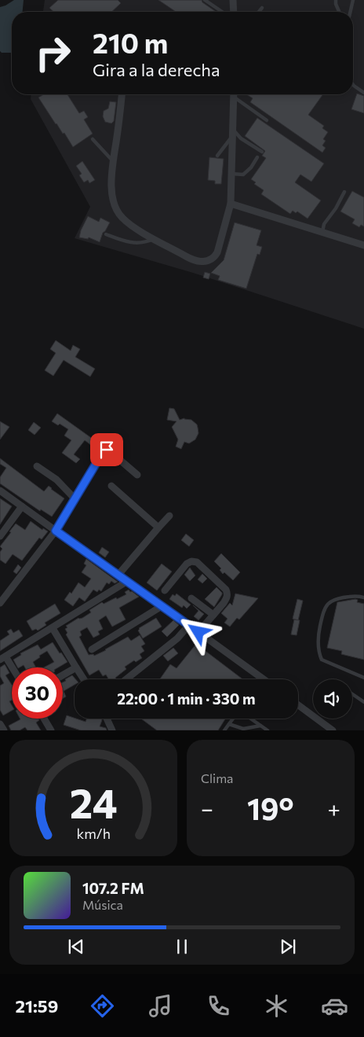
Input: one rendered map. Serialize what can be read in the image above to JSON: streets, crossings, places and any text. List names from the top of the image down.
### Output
{
  "page": {
    "turn": ["210 m", "Gira a la derecha"],
    "limit": "30",
    "trip": "22:00 · 1 min · 330 m",
    "tile": "Clima",
    "heat": ["−", "19°", "+"],
    "song": ["107.2 FM", "Música"],
    "tabs": "21:59",
    "gauge": ["24", "km/h"]
  }
}
